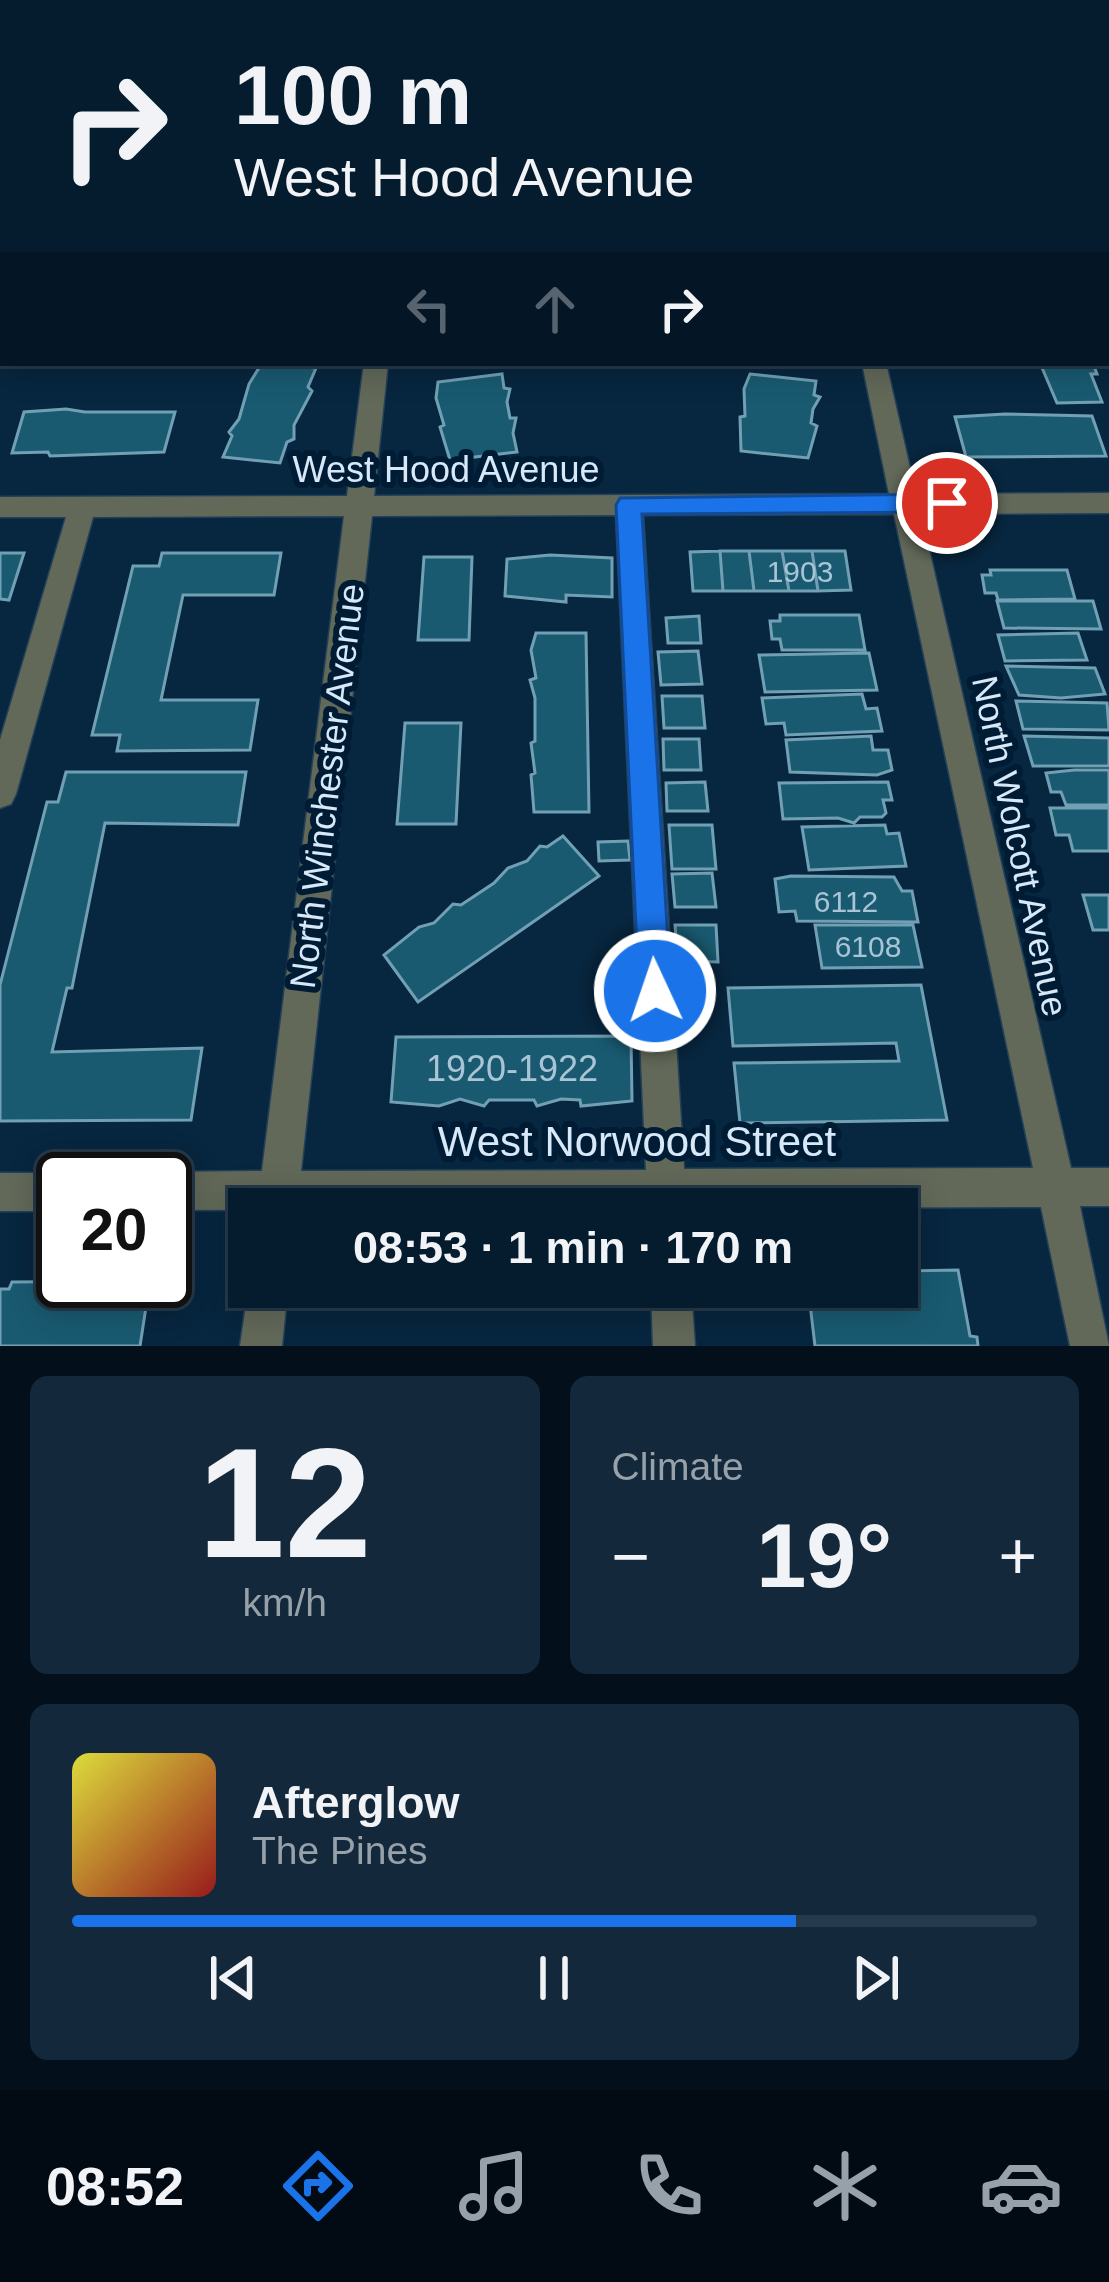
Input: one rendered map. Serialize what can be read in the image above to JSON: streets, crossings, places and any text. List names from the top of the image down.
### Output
{
  "streets": {
    "street": [
      "West Hood Avenue",
      "North Winchester Avenue",
      "North Wolcott Avenue",
      "West Norwood Street"
    ]
  },
  "crossings": [
    ["West Hood Avenue", "North Winchester Avenue"],
    ["West Hood Avenue", "North Wolcott Avenue"],
    ["North Wolcott Avenue", "West Norwood Street"]
  ],
  "house_numbers": [
    "1903",
    "6112",
    "6108",
    "1920-1922"
  ],
  "page": {
    "turn": ["100 m", "West Hood Avenue"],
    "limit": "20",
    "trip": "08:53 · 1 min · 170 m",
    "tile": [
      ["12", "km/h"],
      "Climate"
    ],
    "heat": ["−", "19°", "+"],
    "song": ["Afterglow", "The Pines"],
    "tabs": "08:52"
  }
}
